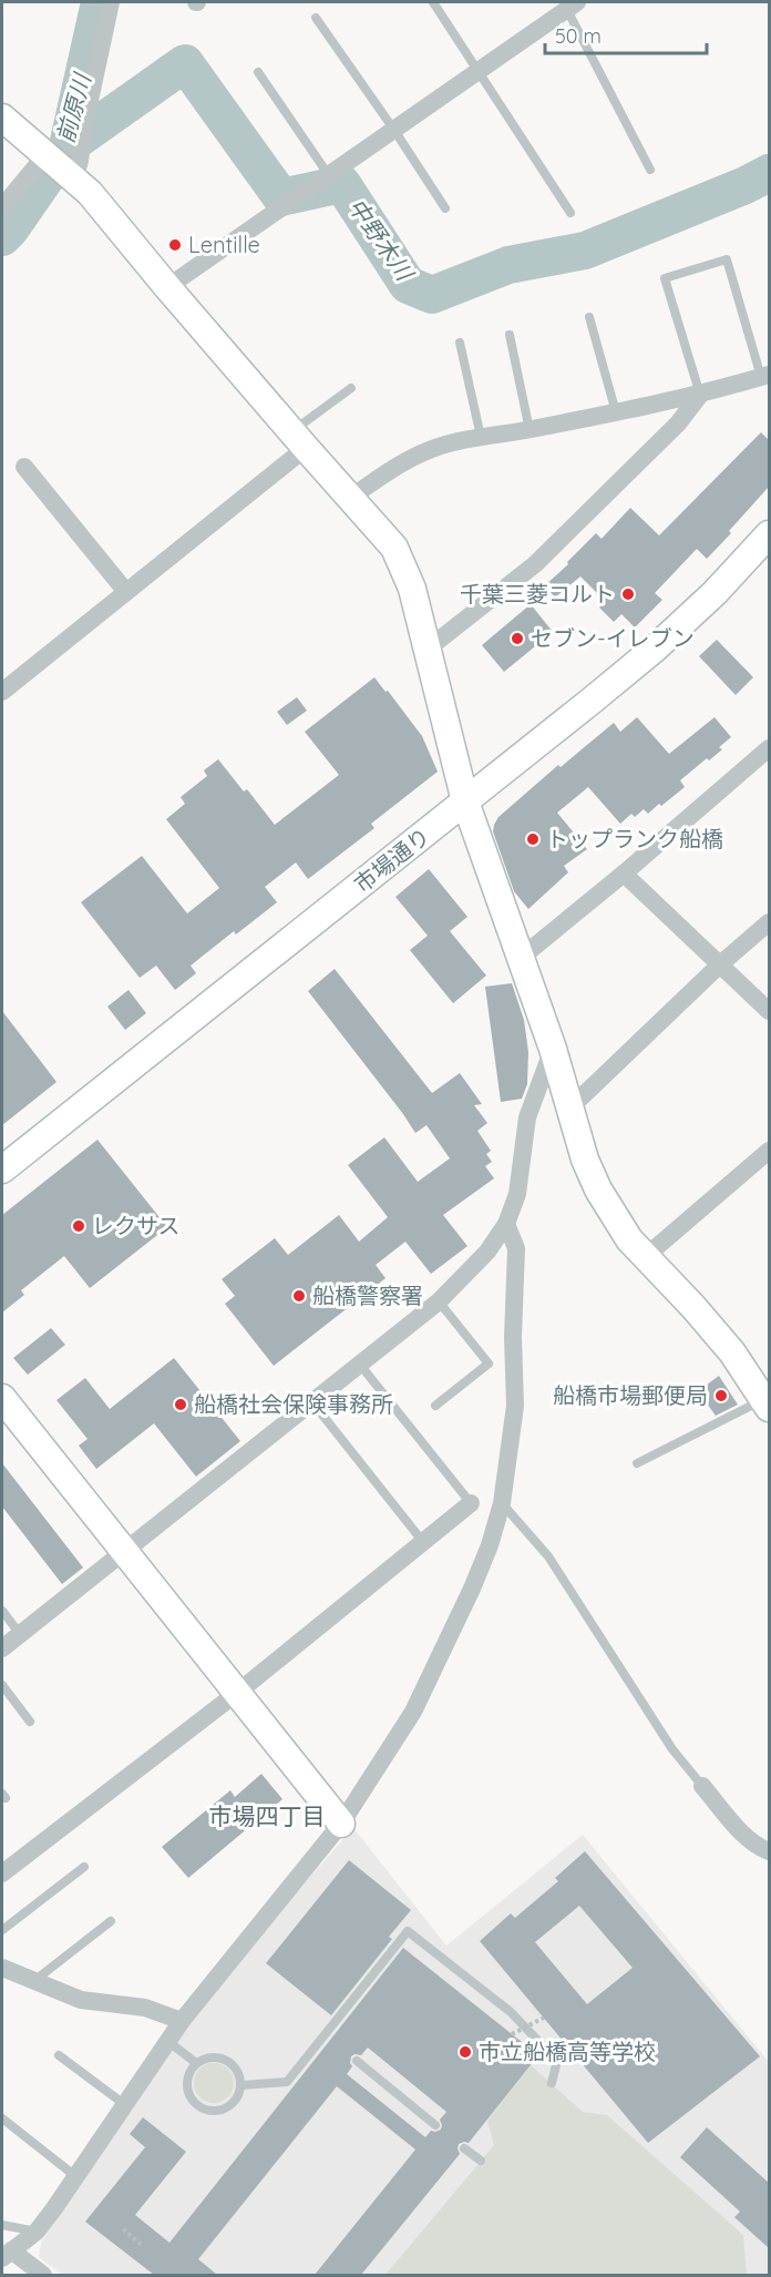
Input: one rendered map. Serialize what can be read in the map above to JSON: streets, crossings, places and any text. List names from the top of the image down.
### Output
{
  "streets": {
    "street": ["市場通り"]
  },
  "districts": ["市場四丁目"],
  "water": ["前原川", "中野木川"],
  "places": [
    "Lentille",
    "千葉三菱コルト",
    "セブン-イレブン",
    "トップランク船橋",
    "レクサス",
    "船橋警察署",
    "船橋市場郵便局",
    "船橋社会保険事務所",
    "市立船橋高等学校"
  ],
  "scale_bar": "50 m"
}
